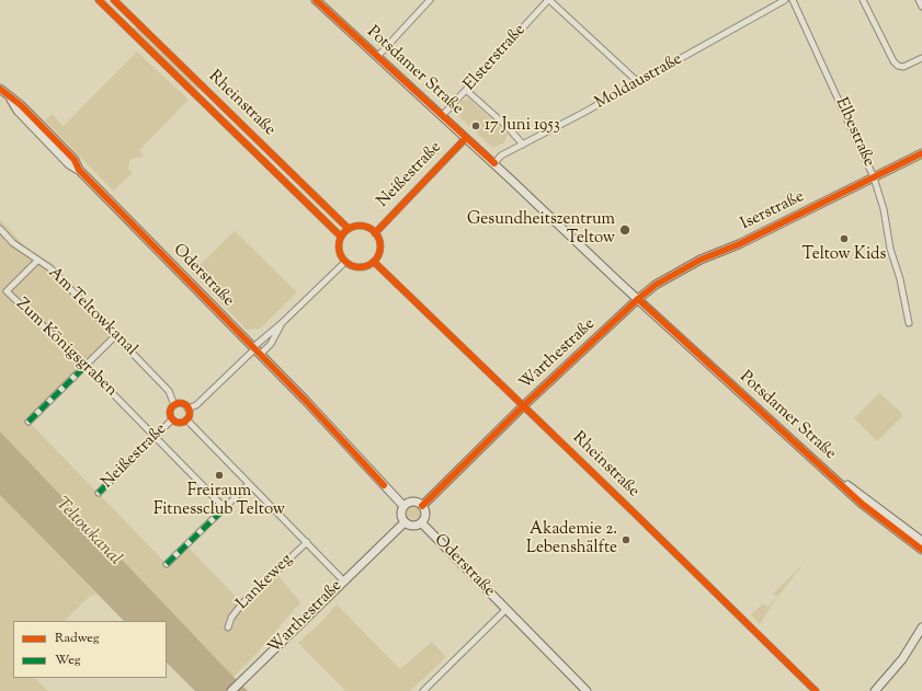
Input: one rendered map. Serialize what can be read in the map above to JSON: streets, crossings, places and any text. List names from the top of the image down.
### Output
{
  "streets": {
    "street": [
      "Elsterstraße",
      "Potsdamer Straße",
      "Moldaustraße",
      "Rheinstraße",
      "Elbestraße",
      "Neißestraße",
      "Iserstraße",
      "Oderstraße",
      "Am Teltowkanal",
      "Zum Königsgraben",
      "Warthestraße",
      "Lankeweg"
    ]
  },
  "crossings": [
    ["Elsterstraße", "Potsdamer Straße"],
    ["Potsdamer Straße", "Moldaustraße"],
    ["Potsdamer Straße", "Neißestraße"],
    ["Potsdamer Straße", "Iserstraße"],
    ["Potsdamer Straße", "Warthestraße"],
    ["Rheinstraße", "Neißestraße"],
    ["Rheinstraße", "Warthestraße"],
    ["Elbestraße", "Iserstraße"],
    ["Neißestraße", "Am Teltowkanal"],
    ["Neißestraße", "Zum Königsgraben"],
    ["Iserstraße", "Warthestraße"],
    ["Oderstraße", "Warthestraße"],
    ["Am Teltowkanal", "Zum Königsgraben"]
  ],
  "water": ["Teltowkanal"],
  "places": [
    "17 Juni 1953",
    "Gesundheitszentrum Teltow",
    "Teltow Kids",
    "Freiraum Fitnessclub Teltow",
    "Akademie 2. Lebenshälfte"
  ],
  "legend": ["Radweg", "Weg"]
}
